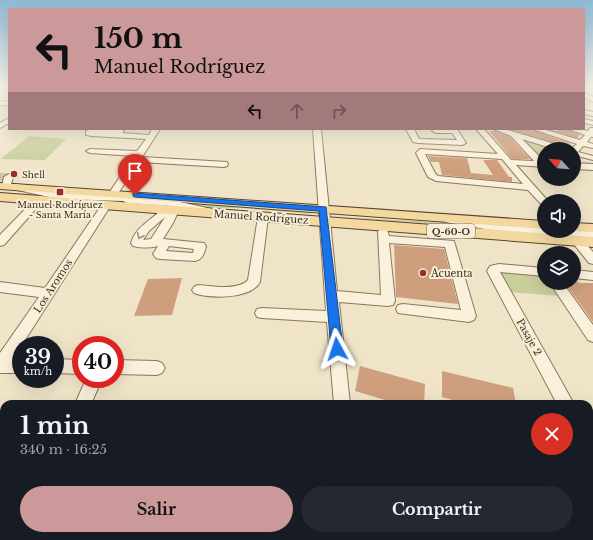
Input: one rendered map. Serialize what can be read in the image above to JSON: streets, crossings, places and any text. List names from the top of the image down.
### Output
{
  "streets": {
    "main road": ["Manuel Rodríguez", "Q-60-O"],
    "street": ["Los Aromos", "Pasaje 2"]
  },
  "crossings": [
    ["Manuel Rodríguez", "Los Aromos"]
  ],
  "places": {
    "other": ["Shell", "Acuenta"],
    "transit": ["Manuel Rodríguez - Santa María"]
  },
  "north": "top left",
  "page": {
    "turn": ["150 m", "Manuel Rodríguez"],
    "speed": "39 km/h",
    "limit": "40",
    "heading": ["1 min", "340 m · 16:25"],
    "buttons": ["Salir", "Compartir"]
  }
}
